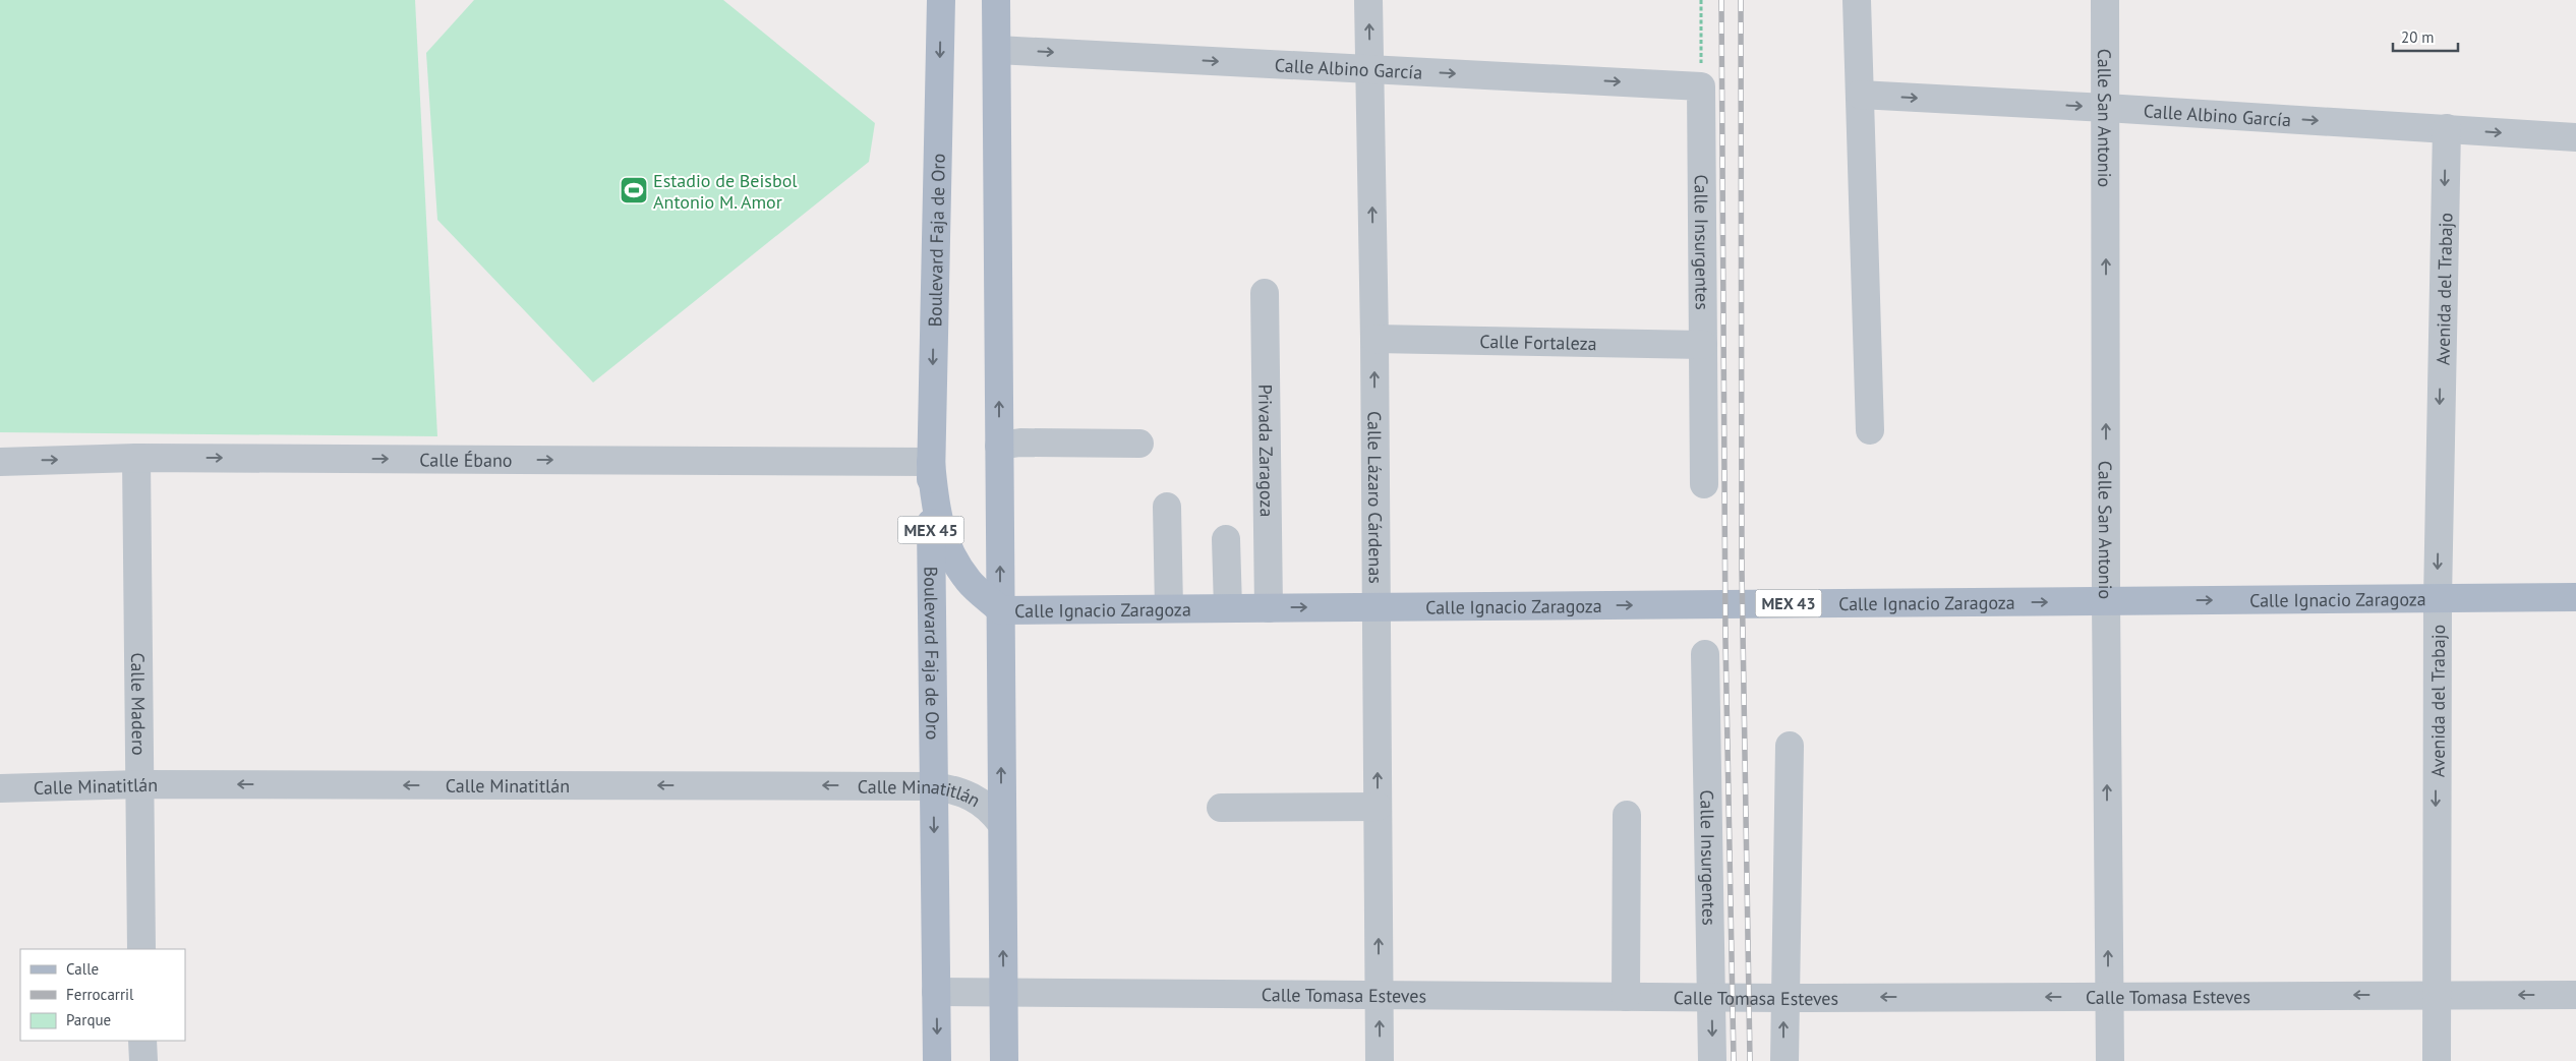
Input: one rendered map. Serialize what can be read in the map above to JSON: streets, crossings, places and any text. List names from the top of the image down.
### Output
{
  "streets": {
    "main road": [
      "Boulevard Faja de Oro",
      "MEX 45",
      "Calle Ignacio Zaragoza",
      "MEX 43"
    ],
    "street": [
      "Calle Albino García",
      "Calle San Antonio",
      "Calle Insurgentes",
      "Avenida del Trabajo",
      "Calle Fortaleza",
      "Privada Zaragoza",
      "Calle Ébano",
      "Calle Lázaro Cárdenas",
      "Calle Madero",
      "Calle Minatitlán",
      "Calle Tomasa Esteves"
    ]
  },
  "crossings": [
    ["Calle Albino García", "Calle San Antonio"],
    ["Calle Albino García", "Calle Insurgentes"],
    ["Calle Albino García", "Avenida del Trabajo"],
    ["Calle Albino García", "Calle Lázaro Cárdenas"],
    ["Calle San Antonio", "Calle Ignacio Zaragoza"],
    ["Calle San Antonio", "Calle Tomasa Esteves"],
    ["Boulevard Faja de Oro", "Calle Ébano"],
    ["Boulevard Faja de Oro", "Calle Minatitlán"],
    ["Boulevard Faja de Oro", "Calle Tomasa Esteves"],
    ["Calle Insurgentes", "Calle Fortaleza"],
    ["Calle Insurgentes", "Calle Tomasa Esteves"],
    ["Avenida del Trabajo", "Calle Ignacio Zaragoza"],
    ["Avenida del Trabajo", "Calle Tomasa Esteves"],
    ["Calle Fortaleza", "Calle Lázaro Cárdenas"],
    ["Privada Zaragoza", "Calle Ignacio Zaragoza"],
    ["Calle Ébano", "Calle Madero"],
    ["Calle Lázaro Cárdenas", "Calle Ignacio Zaragoza"],
    ["Calle Lázaro Cárdenas", "Calle Tomasa Esteves"],
    ["Calle Madero", "Calle Minatitlán"]
  ],
  "one_way": [
    "Calle Albino García",
    "Avenida del Trabajo",
    "Calle Ébano",
    "Calle Ignacio Zaragoza",
    "Calle Minatitlán",
    "Calle Tomasa Esteves"
  ],
  "places": {
    "sports": ["Estadio de Beisbol Antonio M. Amor"]
  },
  "legend": ["Calle", "Ferrocarril", "Parque"],
  "scale_bar": "20 m"
}
